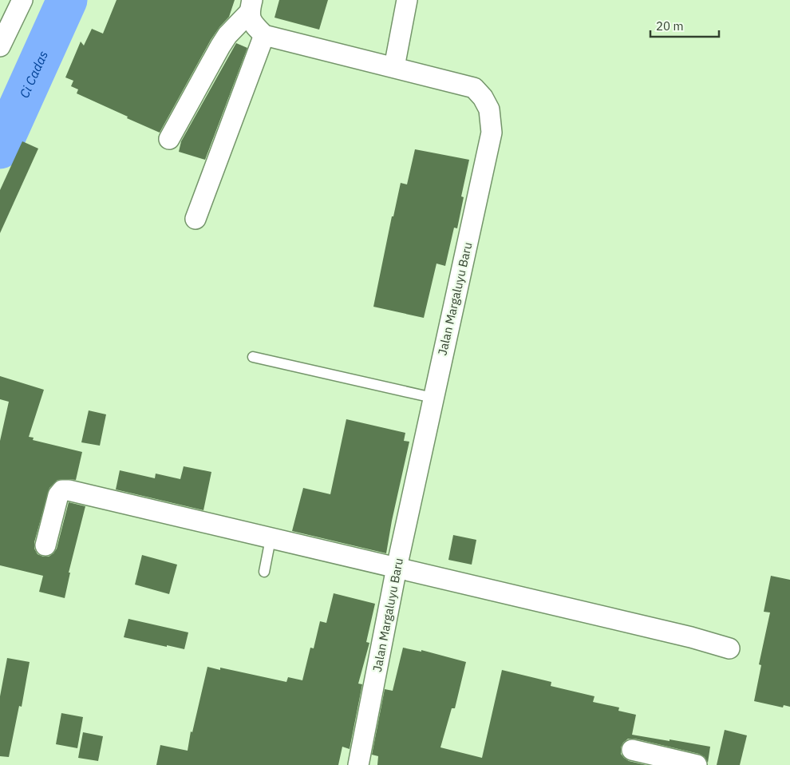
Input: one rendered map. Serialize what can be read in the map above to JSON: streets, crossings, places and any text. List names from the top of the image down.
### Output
{
  "streets": {
    "street": ["Jalan Margaluyu Baru"]
  },
  "water": ["Ci Cadas"],
  "scale_bar": "20 m"
}
